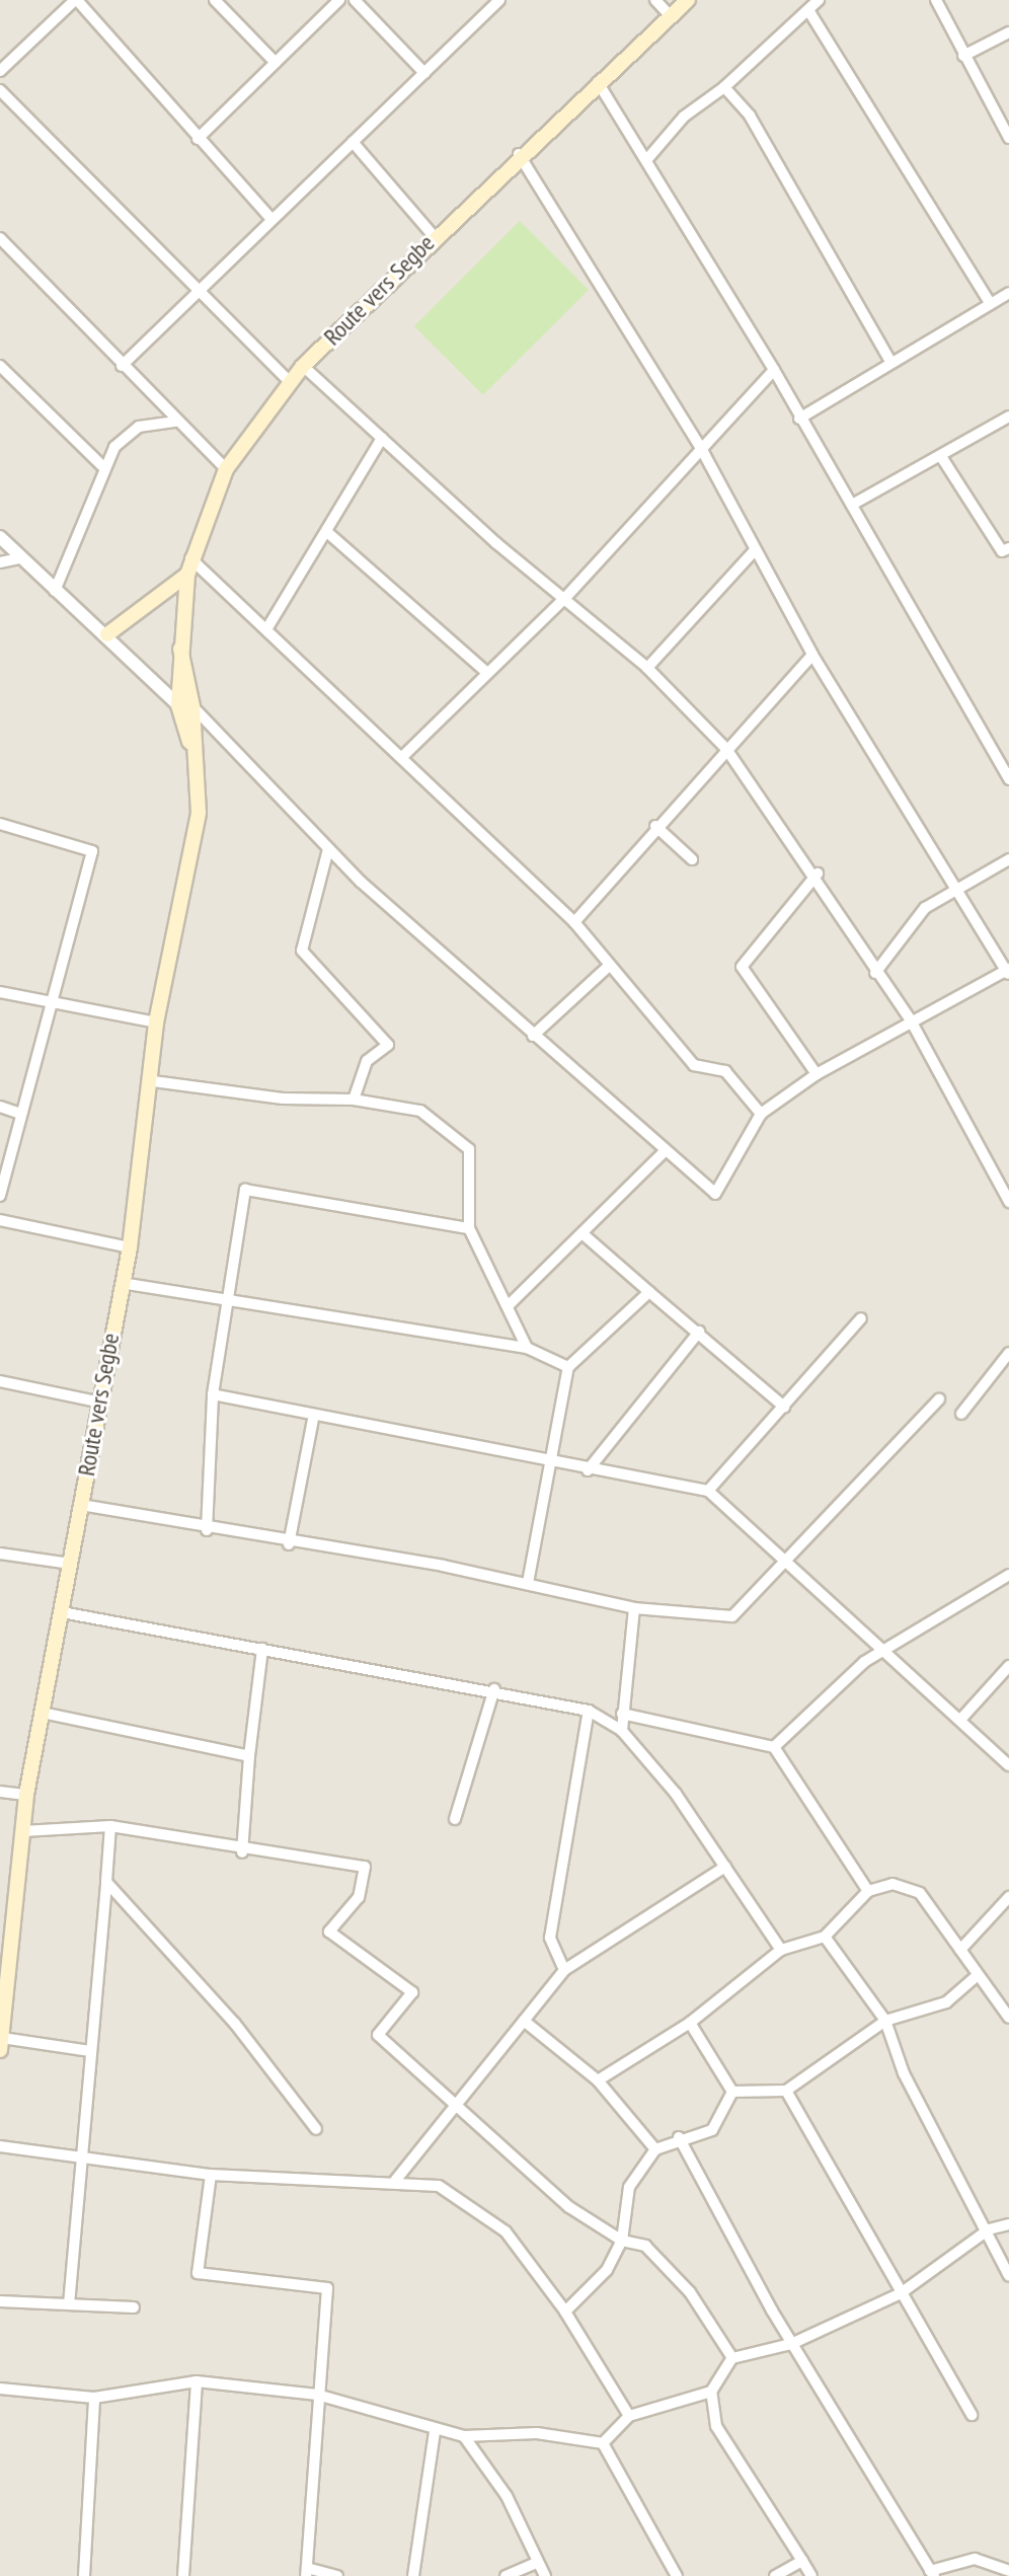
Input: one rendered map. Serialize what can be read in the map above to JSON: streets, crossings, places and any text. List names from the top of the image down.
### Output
{
  "streets": {
    "main road": ["Route vers Segbe"]
  }
}
